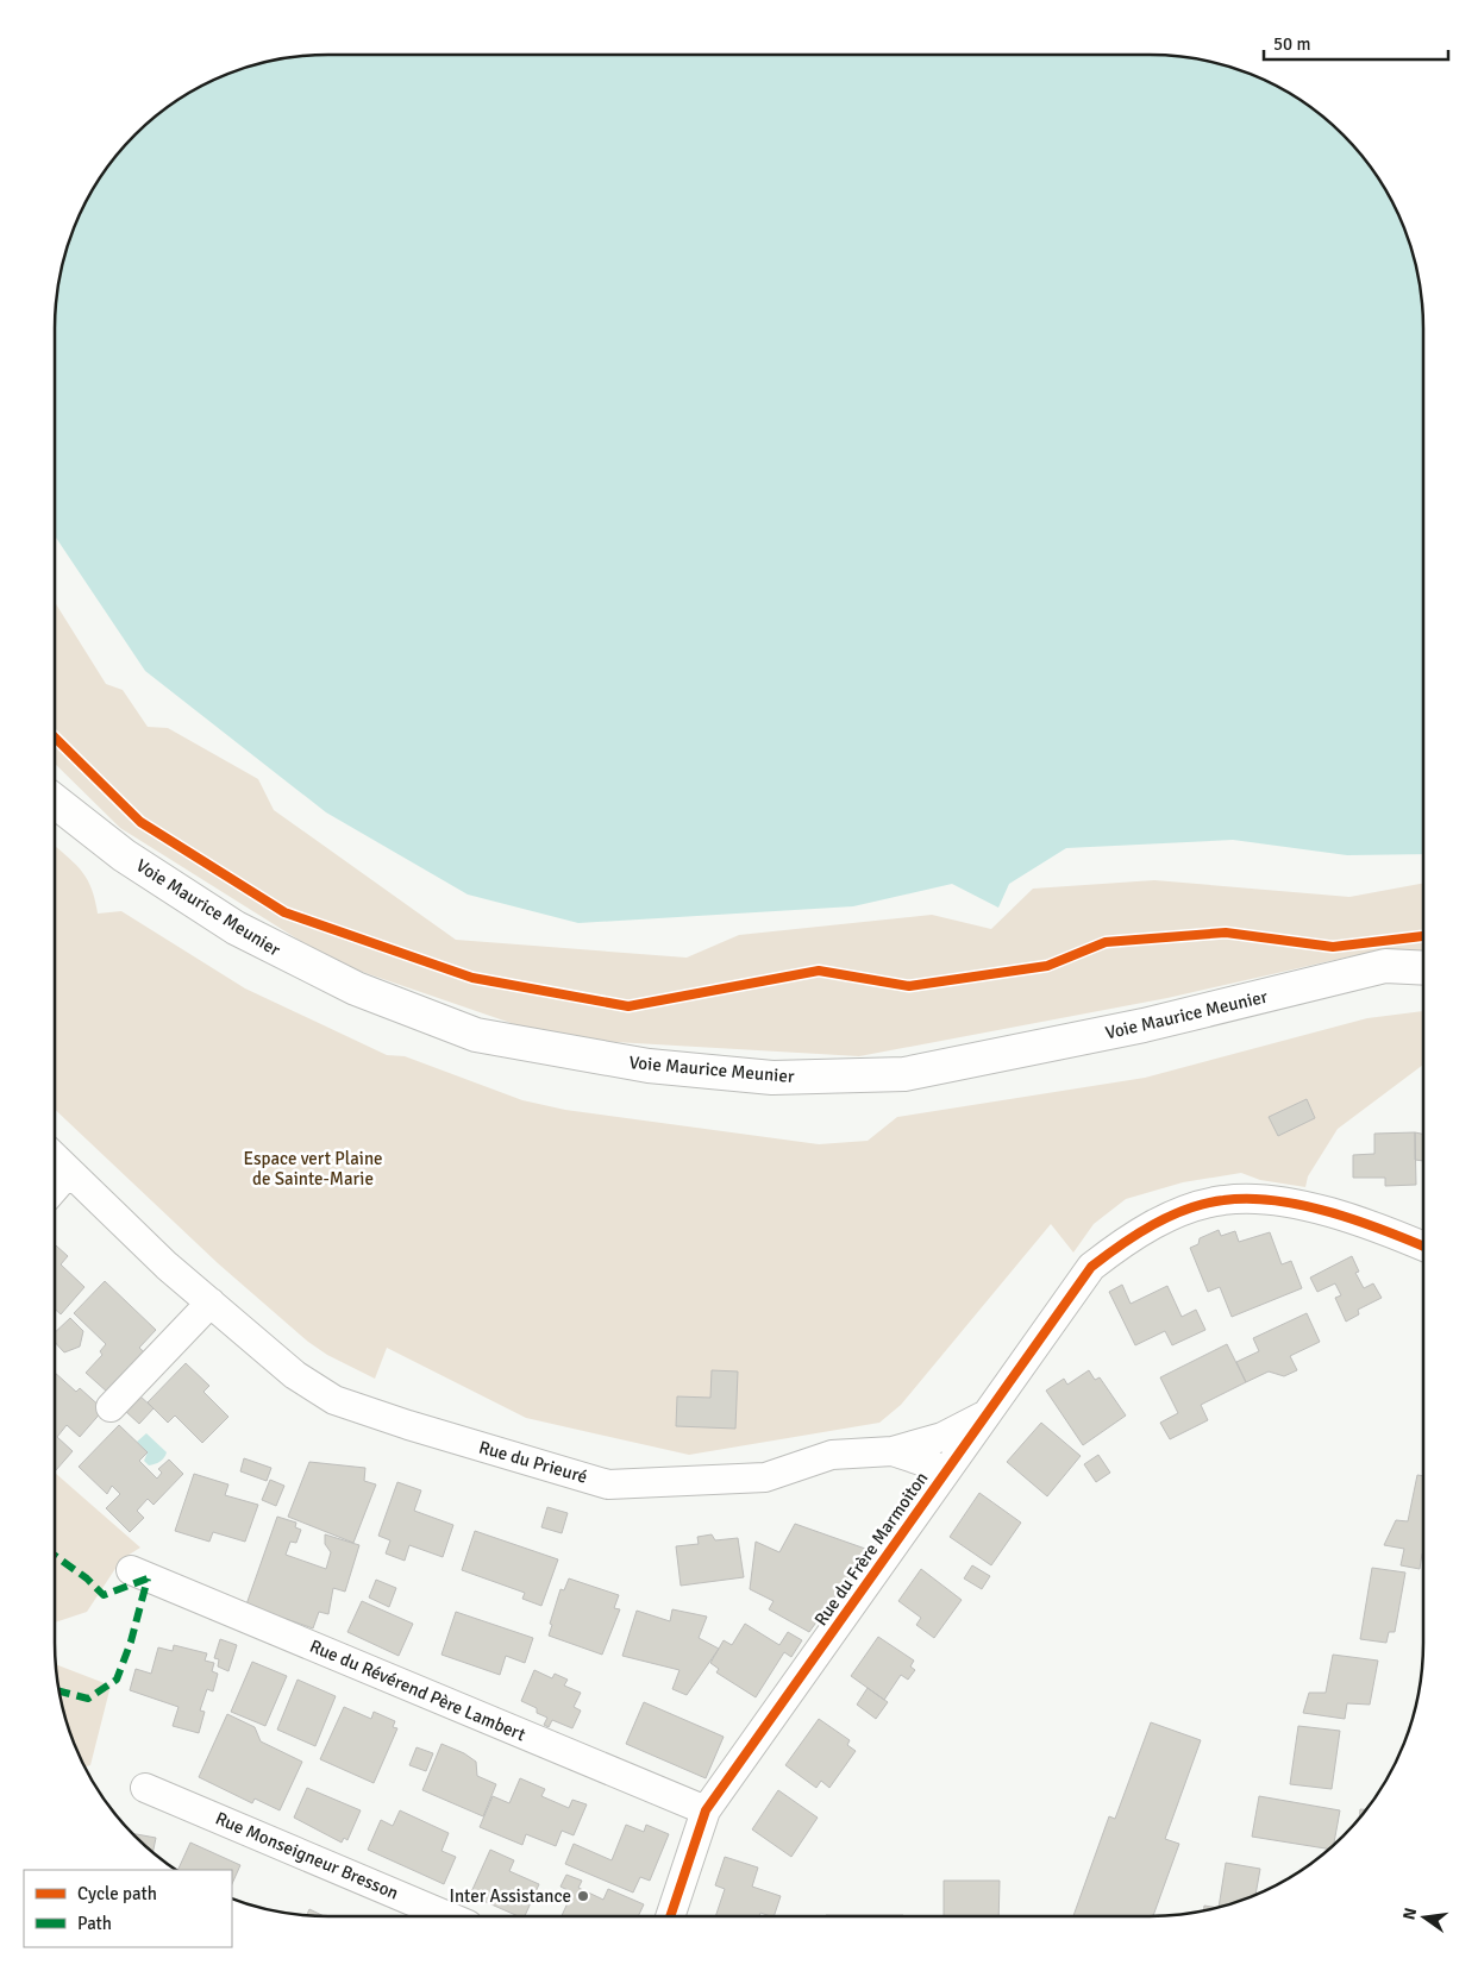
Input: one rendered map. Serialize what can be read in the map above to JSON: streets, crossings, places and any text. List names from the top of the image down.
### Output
{
  "streets": {
    "main road": ["Voie Maurice Meunier"],
    "street": [
      "Rue du Prieuré",
      "Rue du Frère Marmoiton",
      "Rue du Révérend Père Lambert",
      "Rue Monseigneur Bresson"
    ]
  },
  "crossings": [
    ["Rue du Prieuré", "Rue du Frère Marmoiton"],
    ["Rue du Frère Marmoiton", "Rue du Révérend Père Lambert"]
  ],
  "parks": ["Espace vert Plaine de Sainte-Marie"],
  "places": ["Inter Assistance"],
  "legend": ["Cycle path", "Path"],
  "scale_bar": "50 m",
  "north": "left"
}
